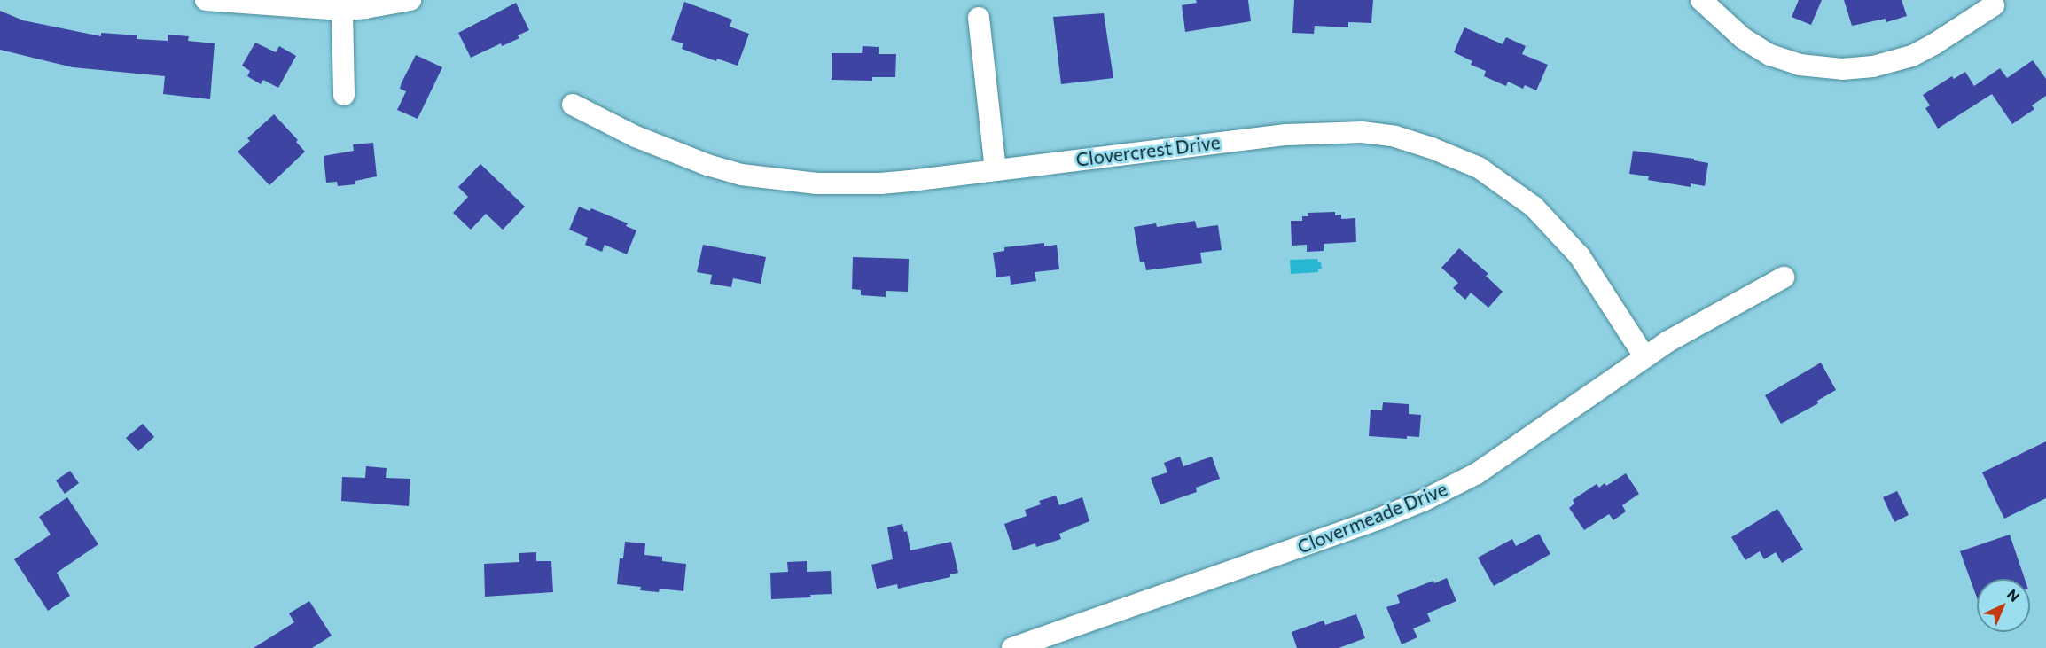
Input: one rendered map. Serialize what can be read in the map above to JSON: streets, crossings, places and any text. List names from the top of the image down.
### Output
{
  "streets": {
    "street": ["Clovercrest Drive", "Clovermeade Drive"]
  },
  "crossings": [
    ["Clovercrest Drive", "Clovermeade Drive"]
  ],
  "north": "top right"
}
